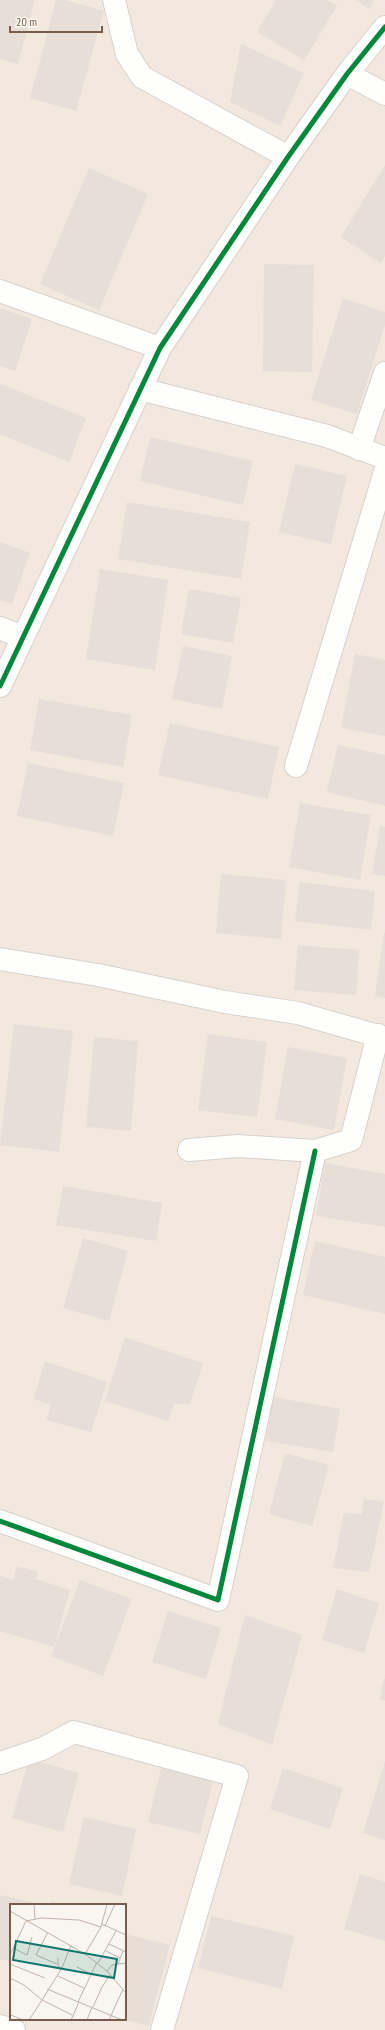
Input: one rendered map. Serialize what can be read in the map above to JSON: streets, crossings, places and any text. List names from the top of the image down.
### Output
{
  "scale_bar": "20 m"
}
